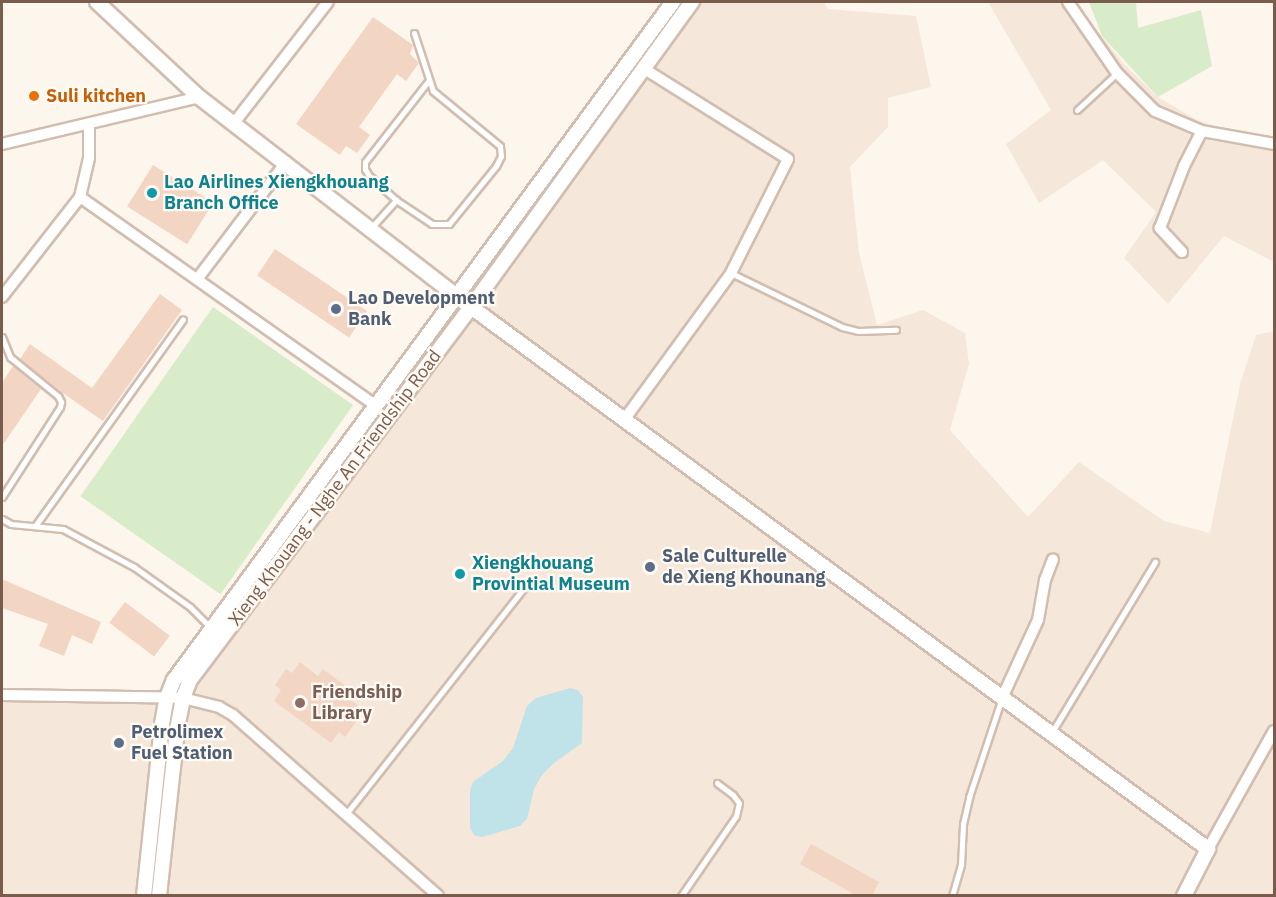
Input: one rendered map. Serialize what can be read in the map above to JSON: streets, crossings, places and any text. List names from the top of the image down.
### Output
{
  "streets": {
    "street": ["Xieng Khouang - Nghe An Friendship Road"]
  },
  "places": [
    "Suli kitchen",
    "Lao Airlines Xiengkhouang Branch Office",
    "Lao Development Bank",
    "Sale Culturelle de Xieng Khounang",
    "Xiengkhouang Provintial Museum",
    "Friendship Library",
    "Petrolimex Fuel Station"
  ]
}
